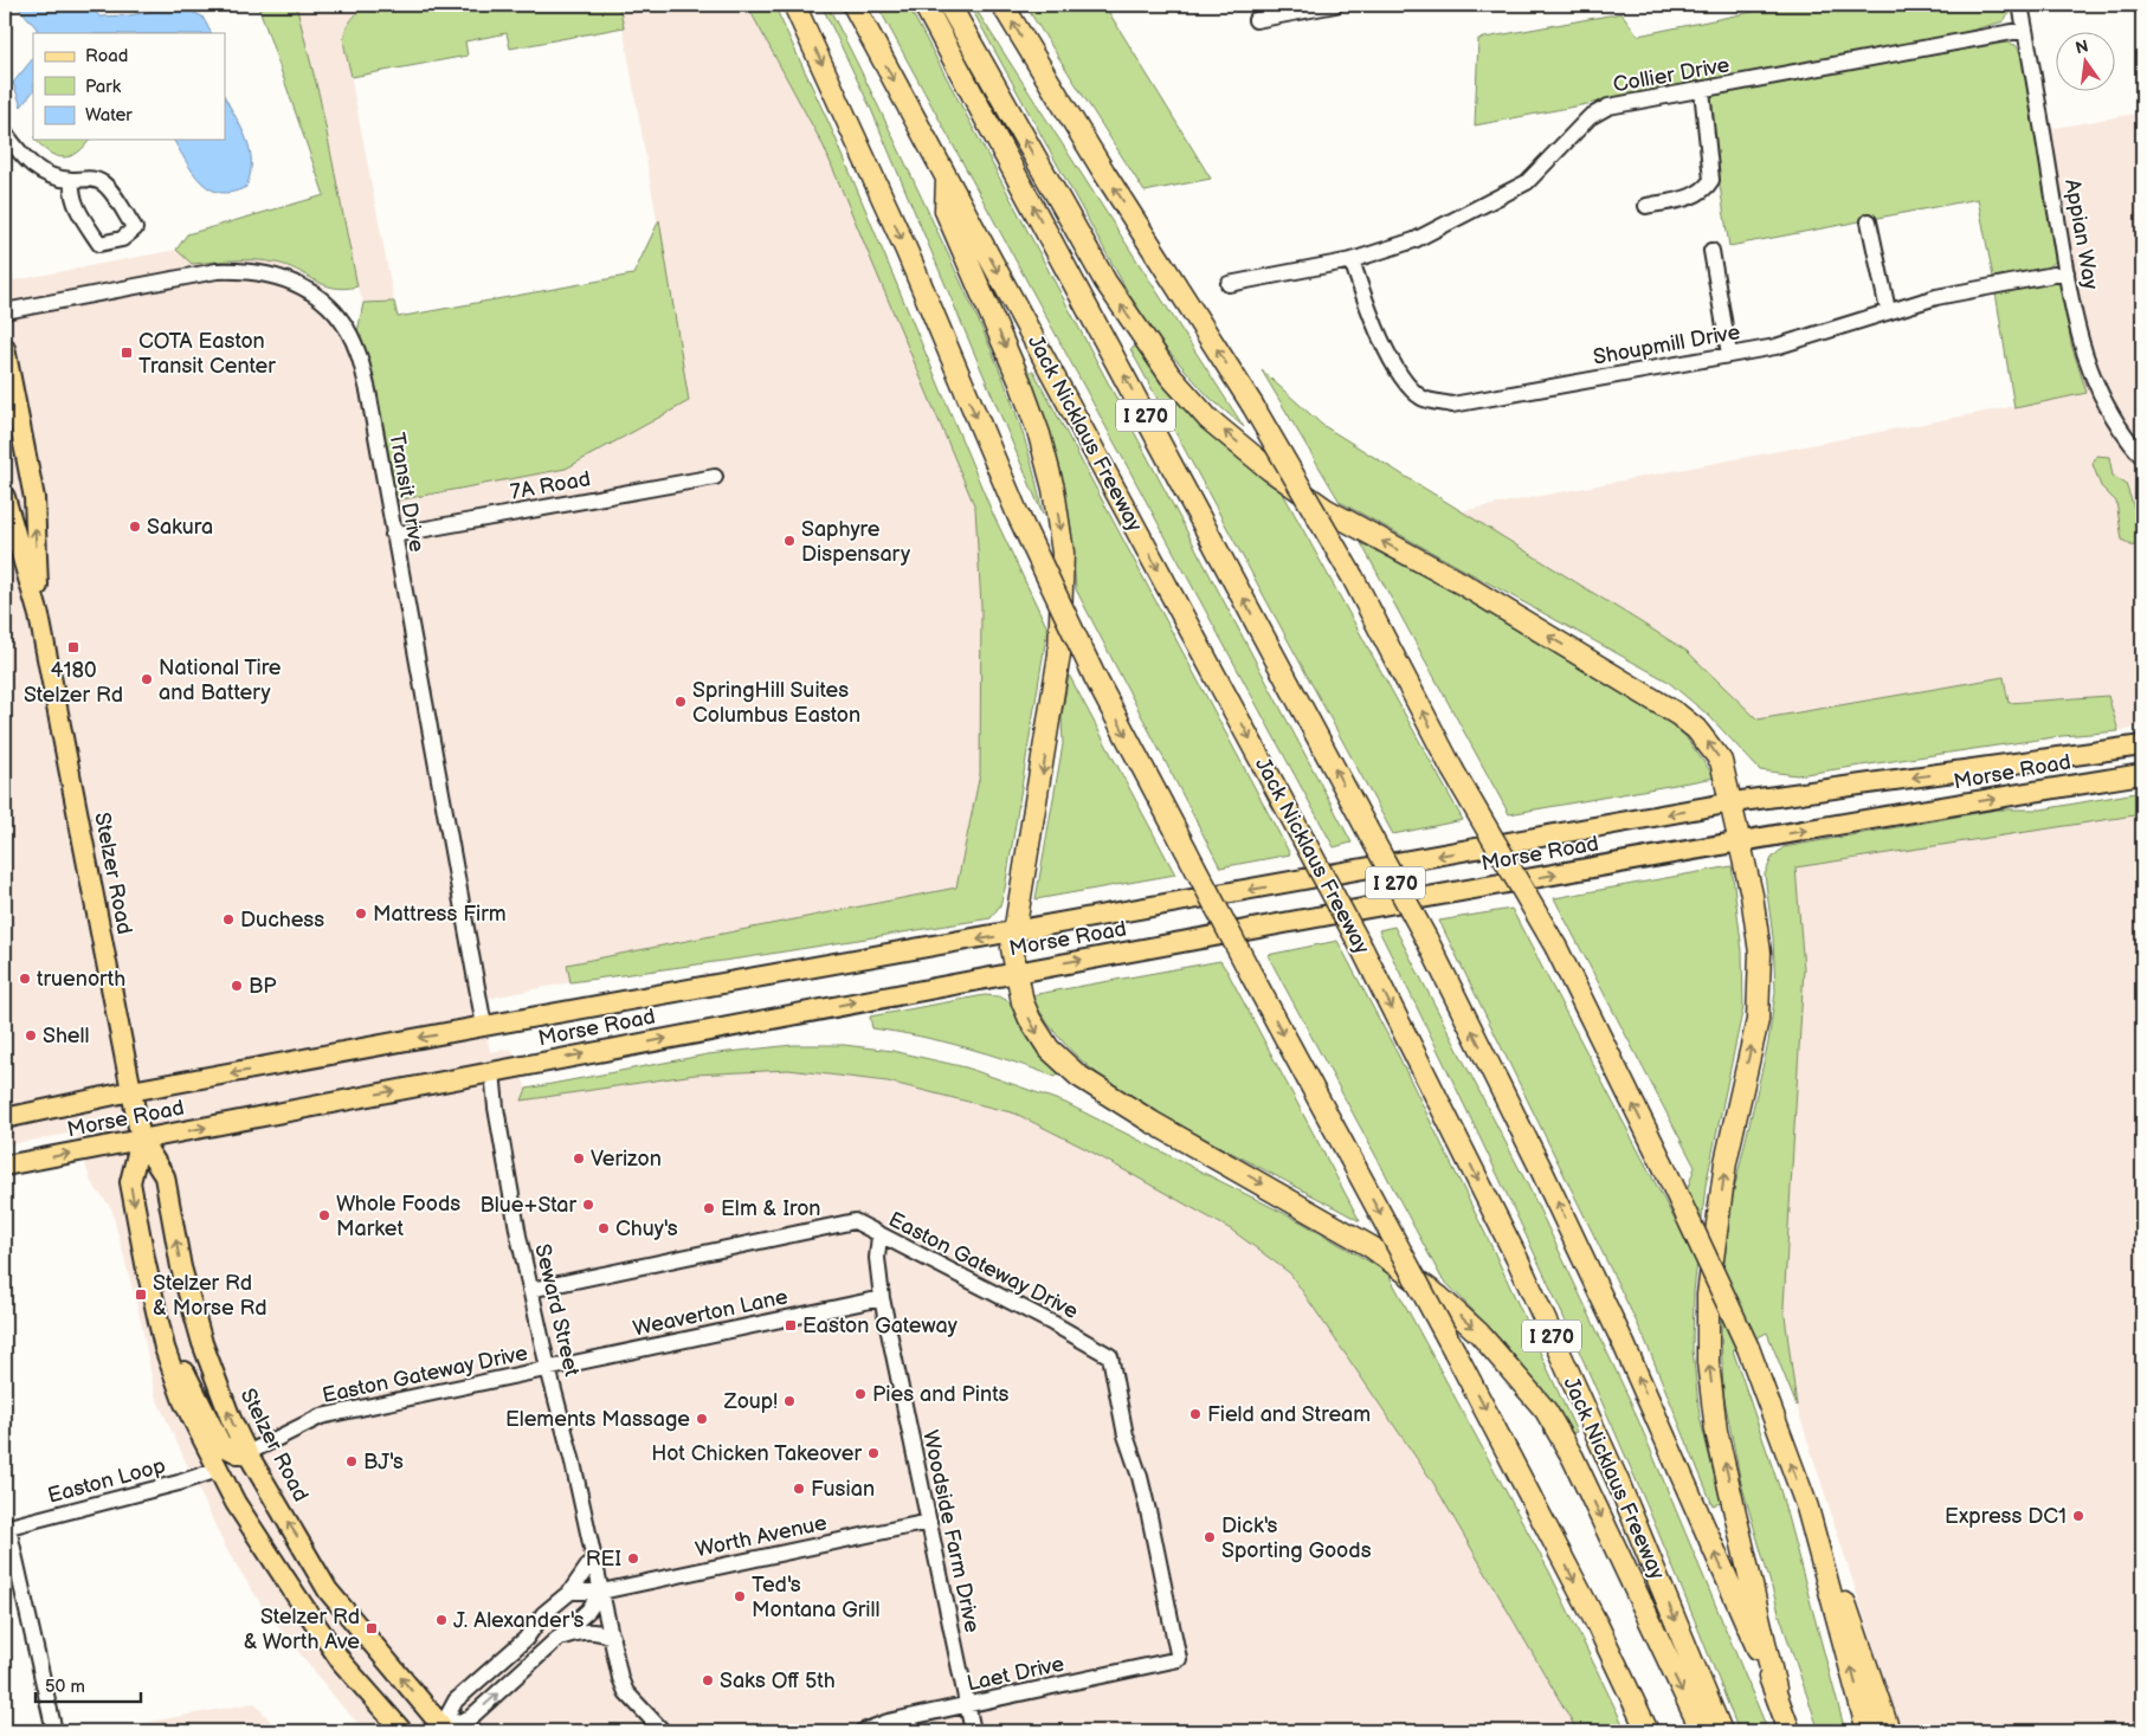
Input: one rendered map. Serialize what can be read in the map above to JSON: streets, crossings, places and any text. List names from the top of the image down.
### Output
{
  "streets": {
    "highway": ["I 270", "Jack Nicklaus Freeway"],
    "main road": ["Morse Road", "Stelzer Road"],
    "street": [
      "Collier Drive",
      "Appian Way",
      "Shoupmill Drive",
      "7A Road",
      "Transit Drive",
      "Easton Gateway Drive",
      "Seward Street",
      "Weaverton Lane",
      "Easton Loop",
      "Woodside Farm Drive",
      "Worth Avenue",
      "Laet Drive"
    ]
  },
  "crossings": [
    ["Collier Drive", "Appian Way"],
    ["Collier Drive", "Shoupmill Drive"],
    ["Appian Way", "Shoupmill Drive"],
    ["7A Road", "Transit Drive"],
    ["Transit Drive", "Morse Road"],
    ["Morse Road", "Stelzer Road"],
    ["Morse Road", "Seward Street"],
    ["Stelzer Road", "Easton Gateway Drive"],
    ["Stelzer Road", "Easton Loop"],
    ["Easton Gateway Drive", "Seward Street"],
    ["Easton Gateway Drive", "Weaverton Lane"],
    ["Easton Gateway Drive", "Woodside Farm Drive"],
    ["Easton Gateway Drive", "Laet Drive"],
    ["Seward Street", "Weaverton Lane"],
    ["Seward Street", "Worth Avenue"],
    ["Weaverton Lane", "Woodside Farm Drive"],
    ["Woodside Farm Drive", "Worth Avenue"],
    ["Woodside Farm Drive", "Laet Drive"]
  ],
  "places": {
    "transit": [
      "COTA Easton Transit Center",
      "4180 Stelzer Rd",
      "Stelzer Rd & Morse Rd",
      "Easton Gateway",
      "Stelzer Rd & Worth Ave"
    ],
    "other": [
      "Sakura",
      "Saphyre Dispensary",
      "National Tire and Battery",
      "SpringHill Suites Columbus Easton",
      "Mattress Firm",
      "Duchess",
      "truenorth",
      "BP",
      "Shell",
      "Verizon",
      "Blue+Star",
      "Elm & Iron",
      "Whole Foods Market",
      "Chuy's",
      "Pies and Pints",
      "Zoup!",
      "Field and Stream",
      "Elements Massage",
      "Hot Chicken Takeover",
      "BJ's",
      "Fusian",
      "Express DC1",
      "Dick's Sporting Goods",
      "REI",
      "Ted's Montana Grill",
      "J. Alexander's",
      "Saks Off 5th"
    ]
  },
  "legend": ["Road", "Park", "Water"],
  "scale_bar": "50 m",
  "north": "top"
}
